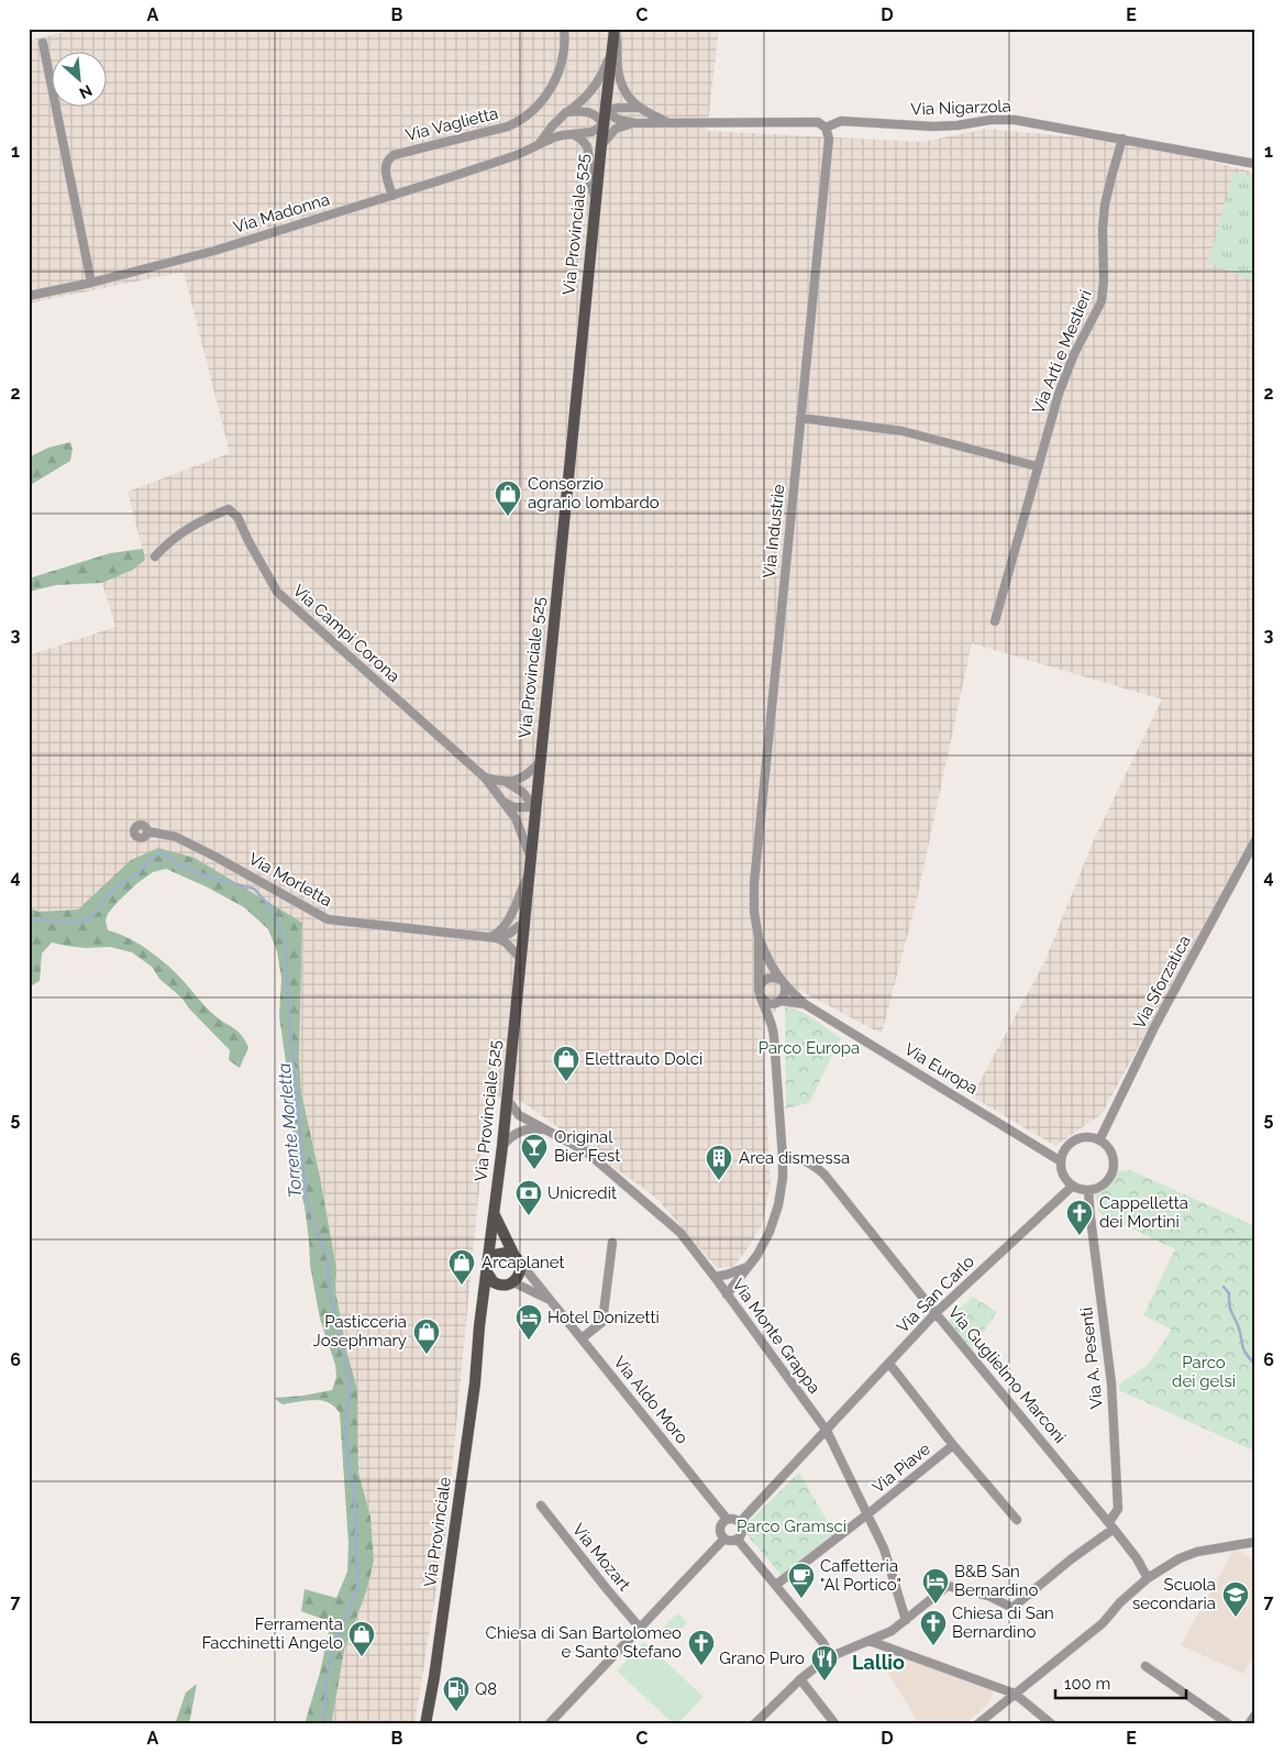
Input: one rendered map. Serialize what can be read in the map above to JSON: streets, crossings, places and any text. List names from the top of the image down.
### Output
{
  "streets": {
    "main road": ["Via Provinciale 525", "Via Provinciale"],
    "street": [
      "Via Nigarzola",
      "Via Vaglietta",
      "Via Madonna",
      "Via Arti e Mestieri",
      "Via Industrie",
      "Via Campi Corona",
      "Via Morletta",
      "Via Sforzatica",
      "Via Europa",
      "Via San Carlo",
      "Via Monte Grappa",
      "Via A. Pesenti",
      "Via Guglielmo Marconi",
      "Via Aldo Moro",
      "Via Piave",
      "Via Mozart"
    ]
  },
  "crossings": [
    ["Via Nigarzola", "Via Provinciale 525"],
    ["Via Nigarzola", "Via Arti e Mestieri"],
    ["Via Nigarzola", "Via Industrie"],
    ["Via Vaglietta", "Via Madonna"],
    ["Via Madonna", "Via Provinciale 525"],
    ["Via Provinciale 525", "Via Campi Corona"],
    ["Via Provinciale 525", "Via Aldo Moro"],
    ["Via Provinciale 525", "Via Provinciale"],
    ["Via Industrie", "Via Europa"],
    ["Via Industrie", "Via Monte Grappa"],
    ["Via Industrie", "Via Guglielmo Marconi"],
    ["Via Sforzatica", "Via Europa"],
    ["Via Sforzatica", "Via San Carlo"],
    ["Via Sforzatica", "Via A. Pesenti"],
    ["Via Europa", "Via San Carlo"],
    ["Via Europa", "Via A. Pesenti"],
    ["Via San Carlo", "Via Monte Grappa"],
    ["Via San Carlo", "Via A. Pesenti"],
    ["Via San Carlo", "Via Guglielmo Marconi"],
    ["Via San Carlo", "Via Aldo Moro"],
    ["Via San Carlo", "Via Piave"],
    ["Via Monte Grappa", "Via Piave"],
    ["Via A. Pesenti", "Via Guglielmo Marconi"]
  ],
  "districts": ["Lallio"],
  "water": ["Torrente Morletta"],
  "parks": ["Parco Europa", "Parco dei gelsi", "Parco Gramsci"],
  "places": {
    "shop": [
      "Consorzio agrario lombardo",
      "Elettrauto Dolci",
      "Arcaplanet",
      "Pasticceria Josephmary",
      "Ferramenta Facchinetti Angelo"
    ],
    "bar": ["Original Bier Fest"],
    "building": ["Area dismessa"],
    "bank": ["Unicredit"],
    "church": ["Cappelletta dei Mortini", "Chiesa di San Bernardino", "Chiesa di San Bartolomeo e Santo Stefano"],
    "hotel": ["Hotel Donizetti", "B&B San Bernardino"],
    "cafe": ["Caffetteria \"Al Portico\""],
    "school or university": ["Scuola secondaria"],
    "restaurant": ["Grano Puro"],
    "fuel station": ["Q8"]
  },
  "scale_bar": "100 m",
  "north": "bottom right",
  "grid": {
    "columns": [
      "A",
      "B",
      "C",
      "D",
      "E"
    ],
    "rows": [
      "1",
      "2",
      "3",
      "4",
      "5",
      "6",
      "7"
    ]
  }
}
